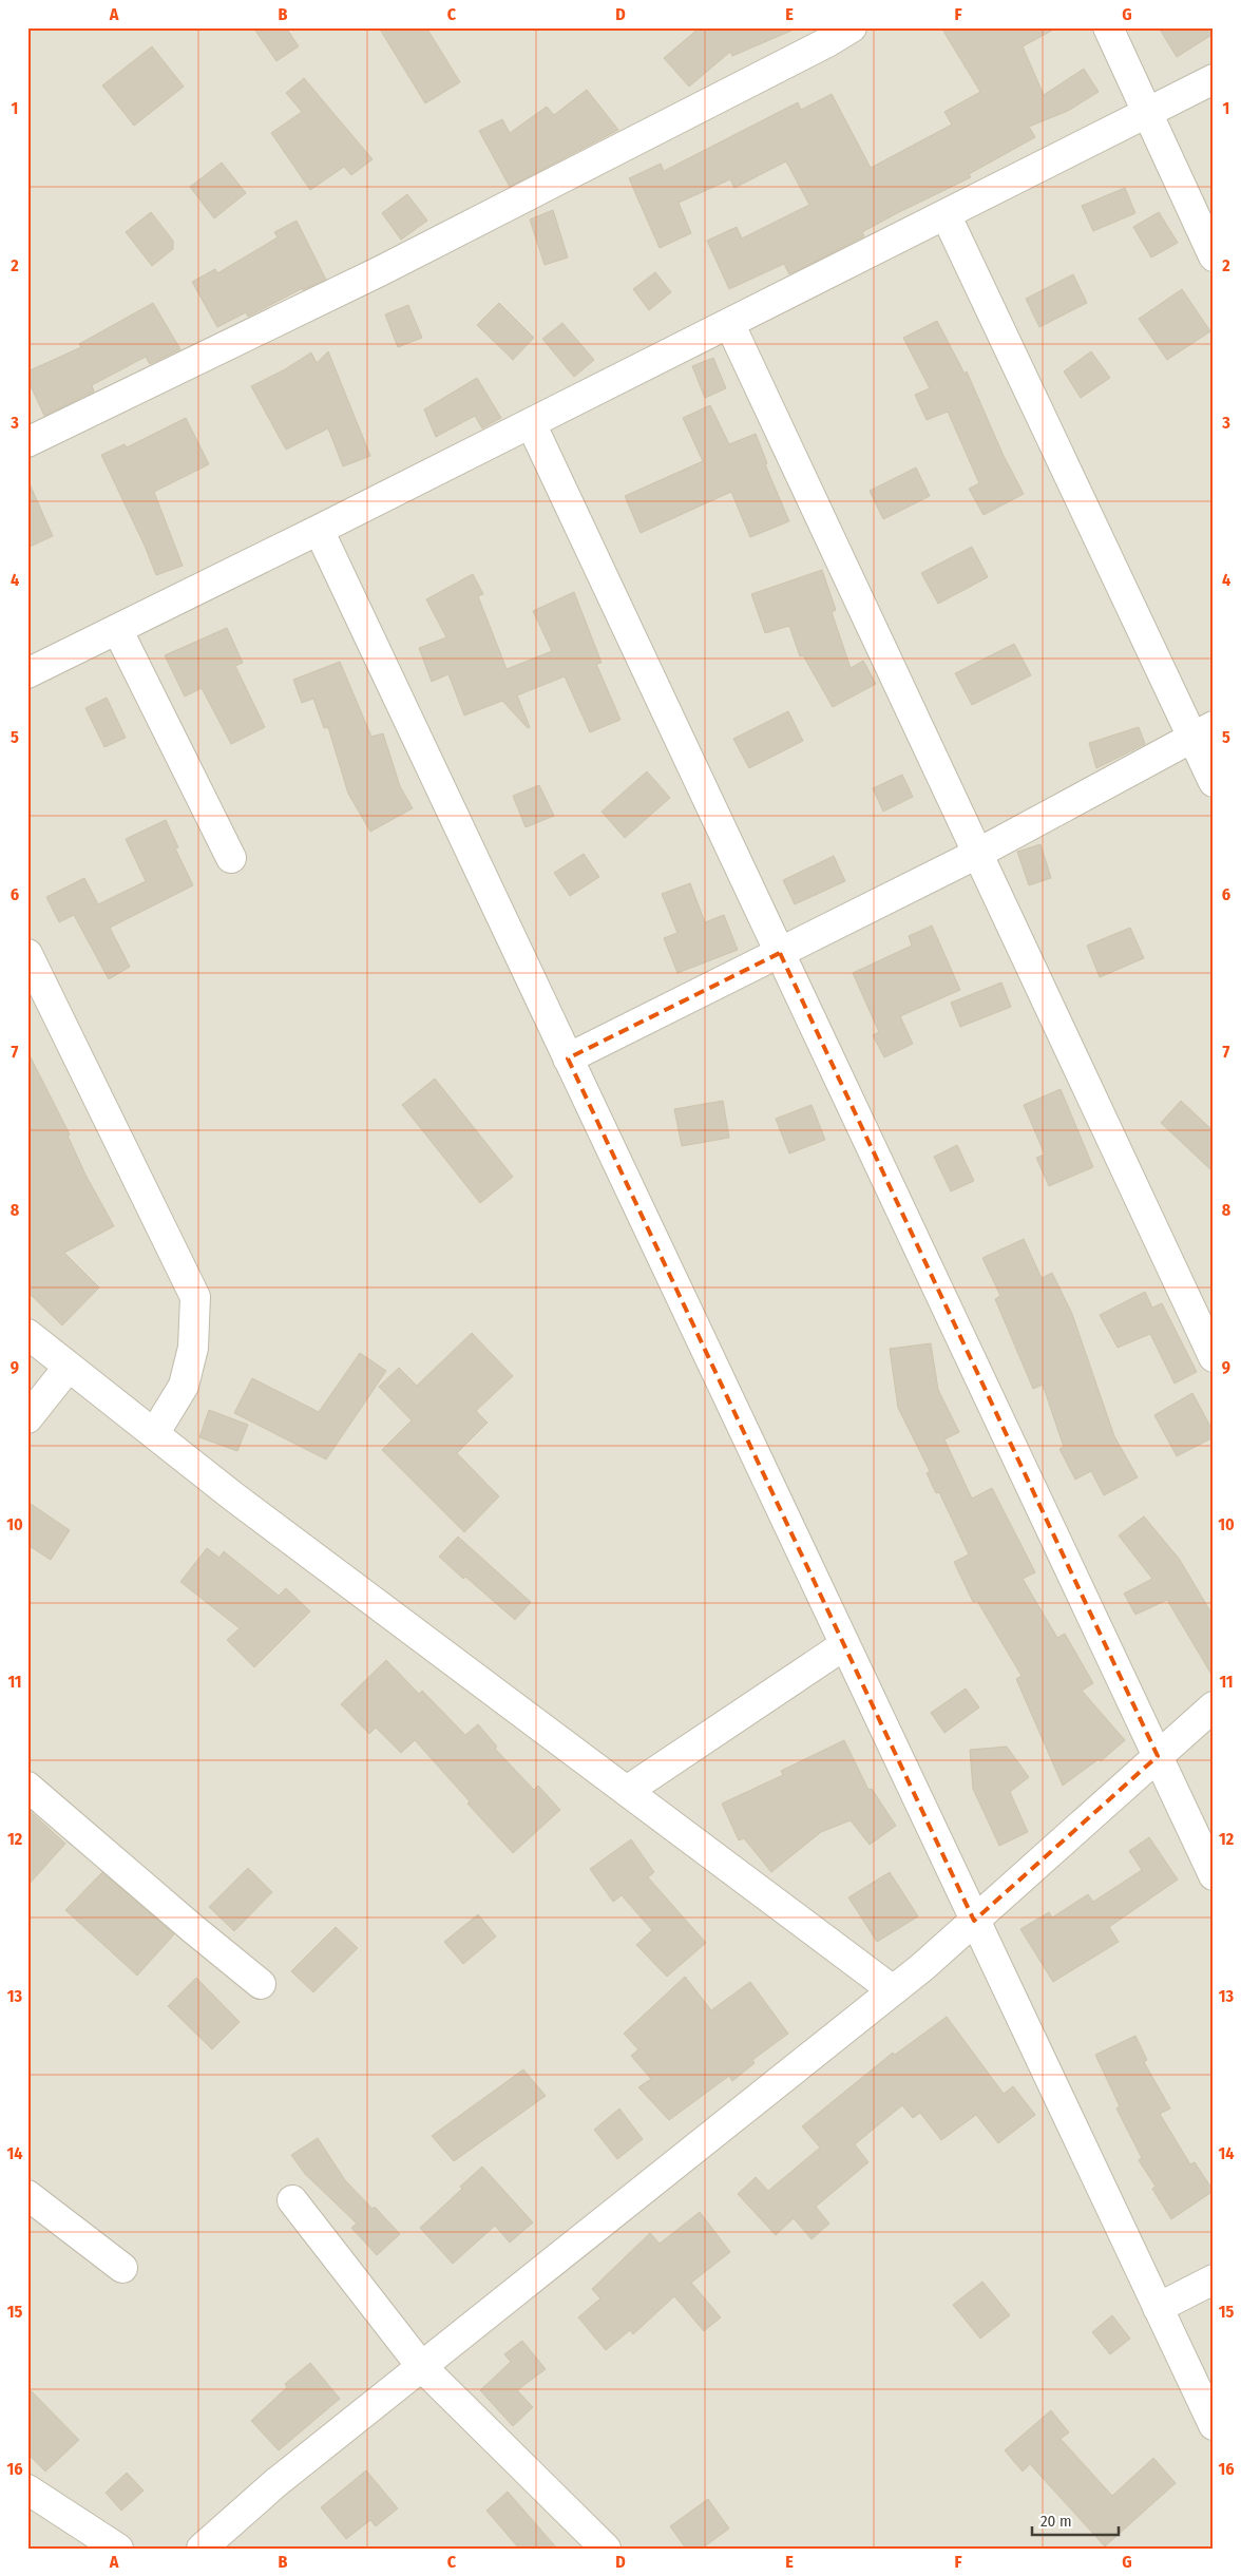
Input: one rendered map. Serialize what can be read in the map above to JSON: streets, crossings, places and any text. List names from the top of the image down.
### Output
{
  "scale_bar": "20 m",
  "grid": {
    "columns": [
      "A",
      "B",
      "C",
      "D",
      "E",
      "F",
      "G"
    ],
    "rows": [
      "1",
      "2",
      "3",
      "4",
      "5",
      "6",
      "7",
      "8",
      "9",
      "10",
      "11",
      "12",
      "13",
      "14",
      "15",
      "16"
    ]
  }
}
